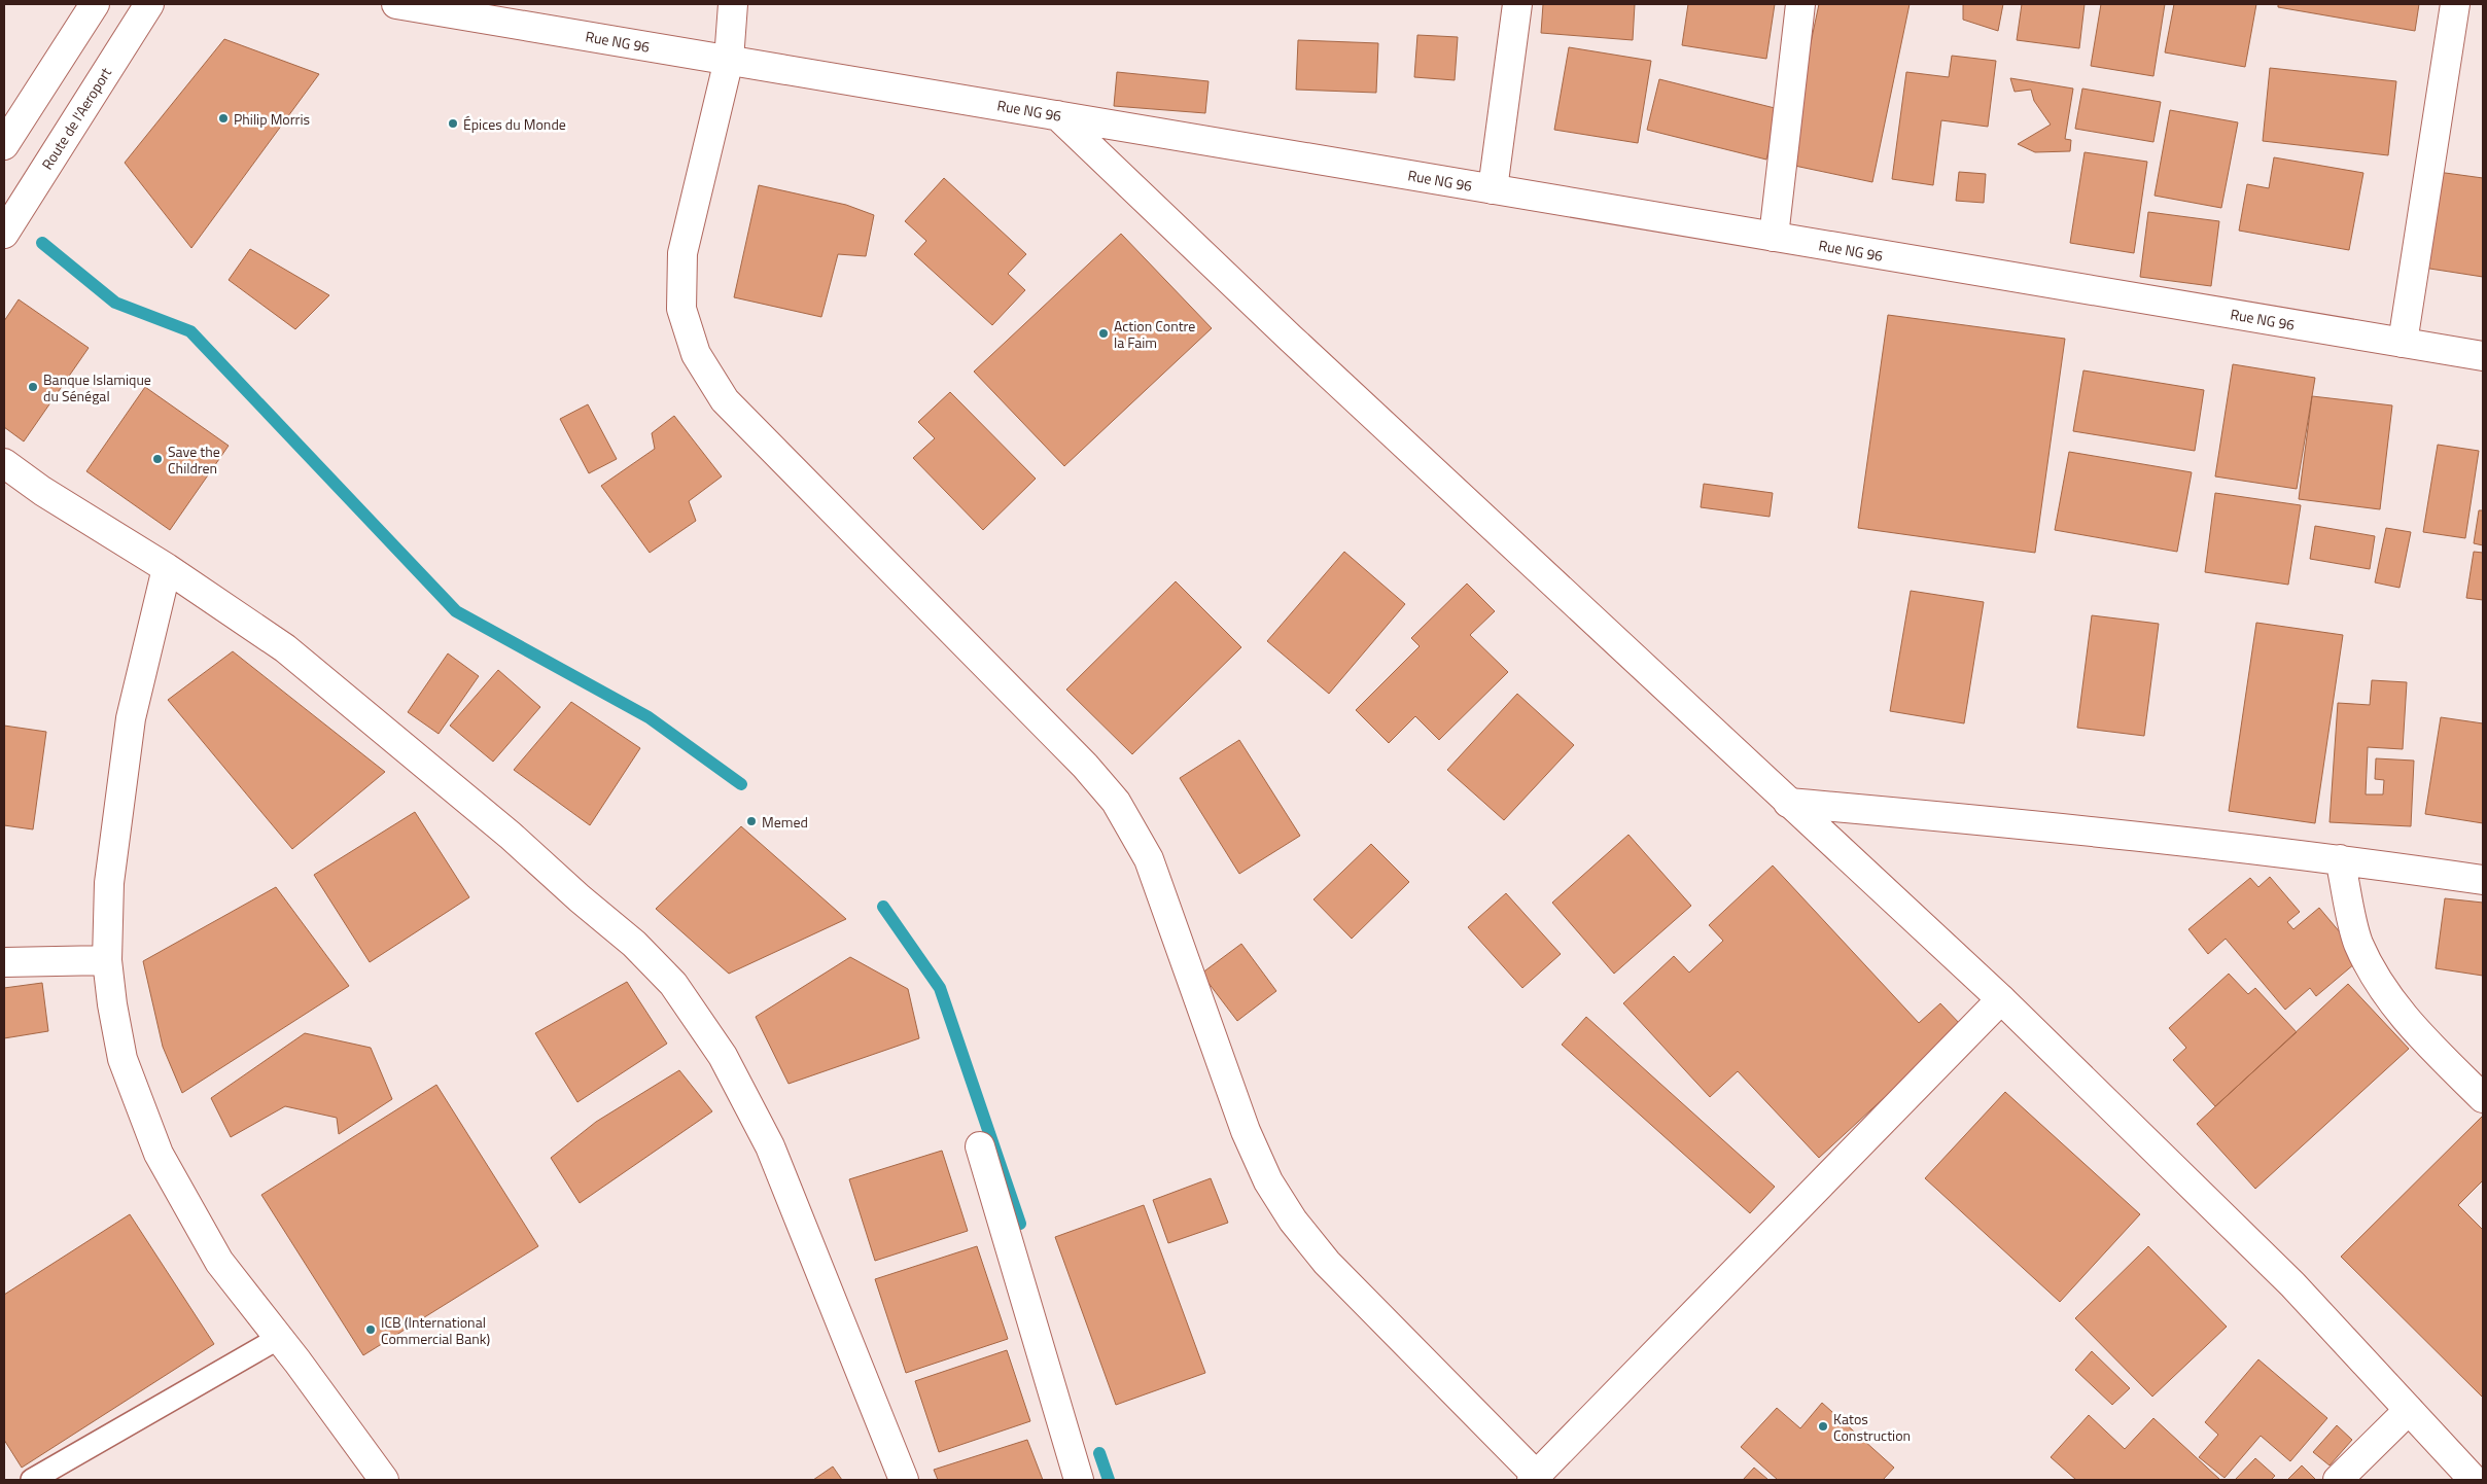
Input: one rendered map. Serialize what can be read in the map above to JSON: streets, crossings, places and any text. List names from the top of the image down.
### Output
{
  "streets": {
    "main road": ["Rue NG 96", "Route de l'Aeroport"]
  },
  "places": [
    "Philip Morris",
    "Épices du Monde",
    "Action Contre la Faim",
    "Banque Islamique du Sénégal",
    "Save the Children",
    "Memed",
    "ICB (International Commercial Bank)",
    "Katos Construction"
  ]
}
